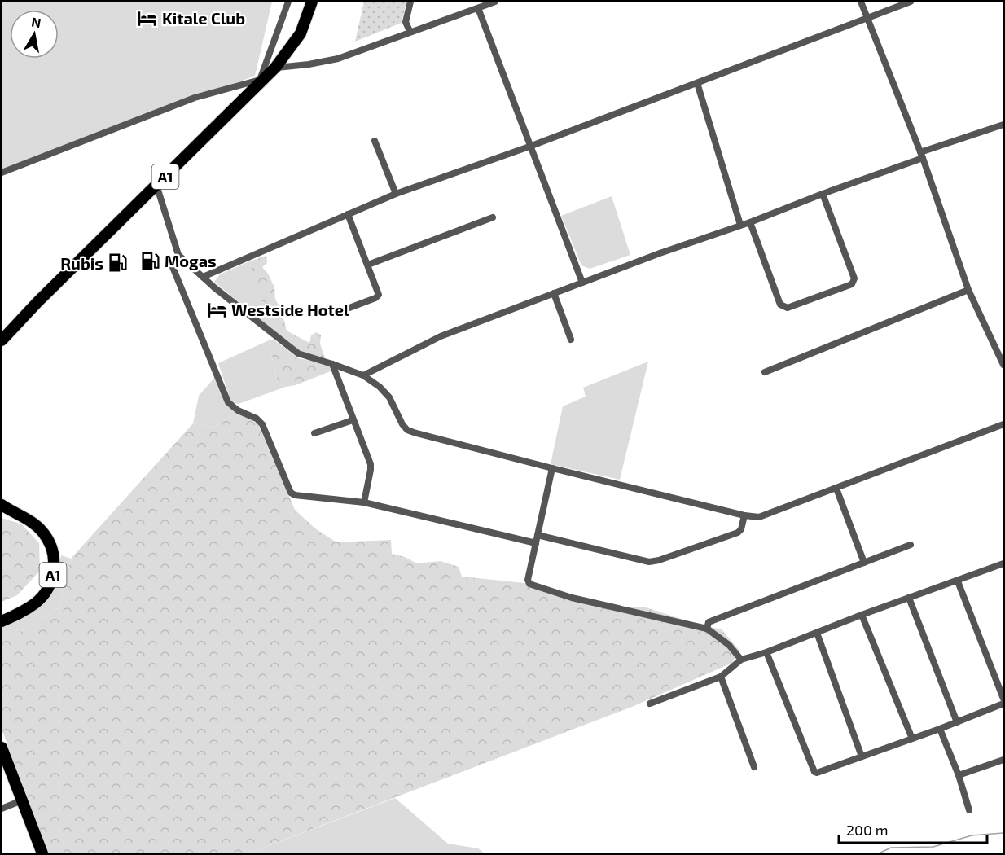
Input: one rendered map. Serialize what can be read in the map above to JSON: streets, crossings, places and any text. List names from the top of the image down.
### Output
{
  "streets": {
    "highway": ["A1"]
  },
  "places": {
    "hotel": ["Kitale Club", "Westside Hotel"],
    "fuel station": ["Mogas", "Rubis"]
  },
  "scale_bar": "200 m",
  "north": "top"
}
